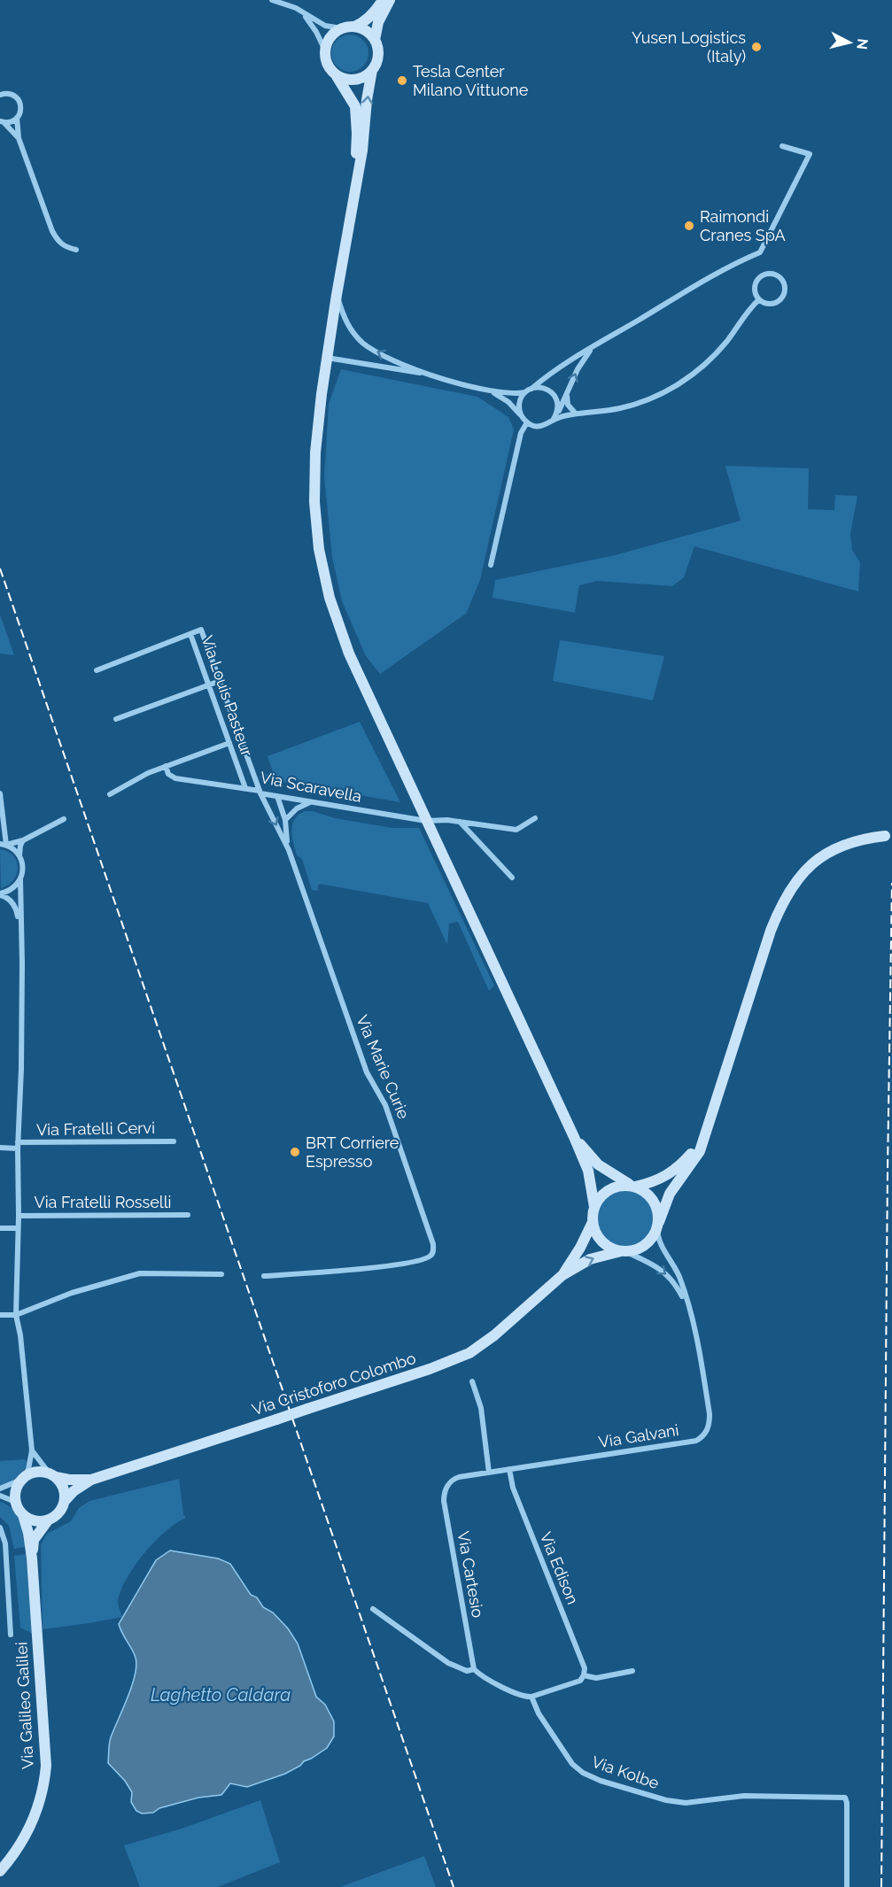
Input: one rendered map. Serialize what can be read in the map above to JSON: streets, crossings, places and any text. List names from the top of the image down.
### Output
{
  "streets": {
    "street": [
      "Via Louis Pasteur",
      "Via Scaravella",
      "Via Marie Curie",
      "Via Fratelli Cervi",
      "Via Fratelli Rosselli",
      "Via Cristoforo Colombo",
      "Via Galvani",
      "Via Edison",
      "Via Cartesio",
      "Via Galileo Galilei",
      "Via Kolbe"
    ]
  },
  "crossings": [
    ["Via Louis Pasteur", "Via Scaravella"],
    ["Via Louis Pasteur", "Via Marie Curie"],
    ["Via Scaravella", "Via Marie Curie"],
    ["Via Cristoforo Colombo", "Via Galvani"],
    ["Via Cristoforo Colombo", "Via Galileo Galilei"],
    ["Via Galvani", "Via Edison"],
    ["Via Galvani", "Via Cartesio"]
  ],
  "water": ["Laghetto Caldara"],
  "places": [
    "Yusen Logistics (Italy)",
    "Tesla Center Milano Vittuone",
    "Raimondi Cranes SpA",
    "BRT Corriere Espresso"
  ],
  "north": "right"
}
